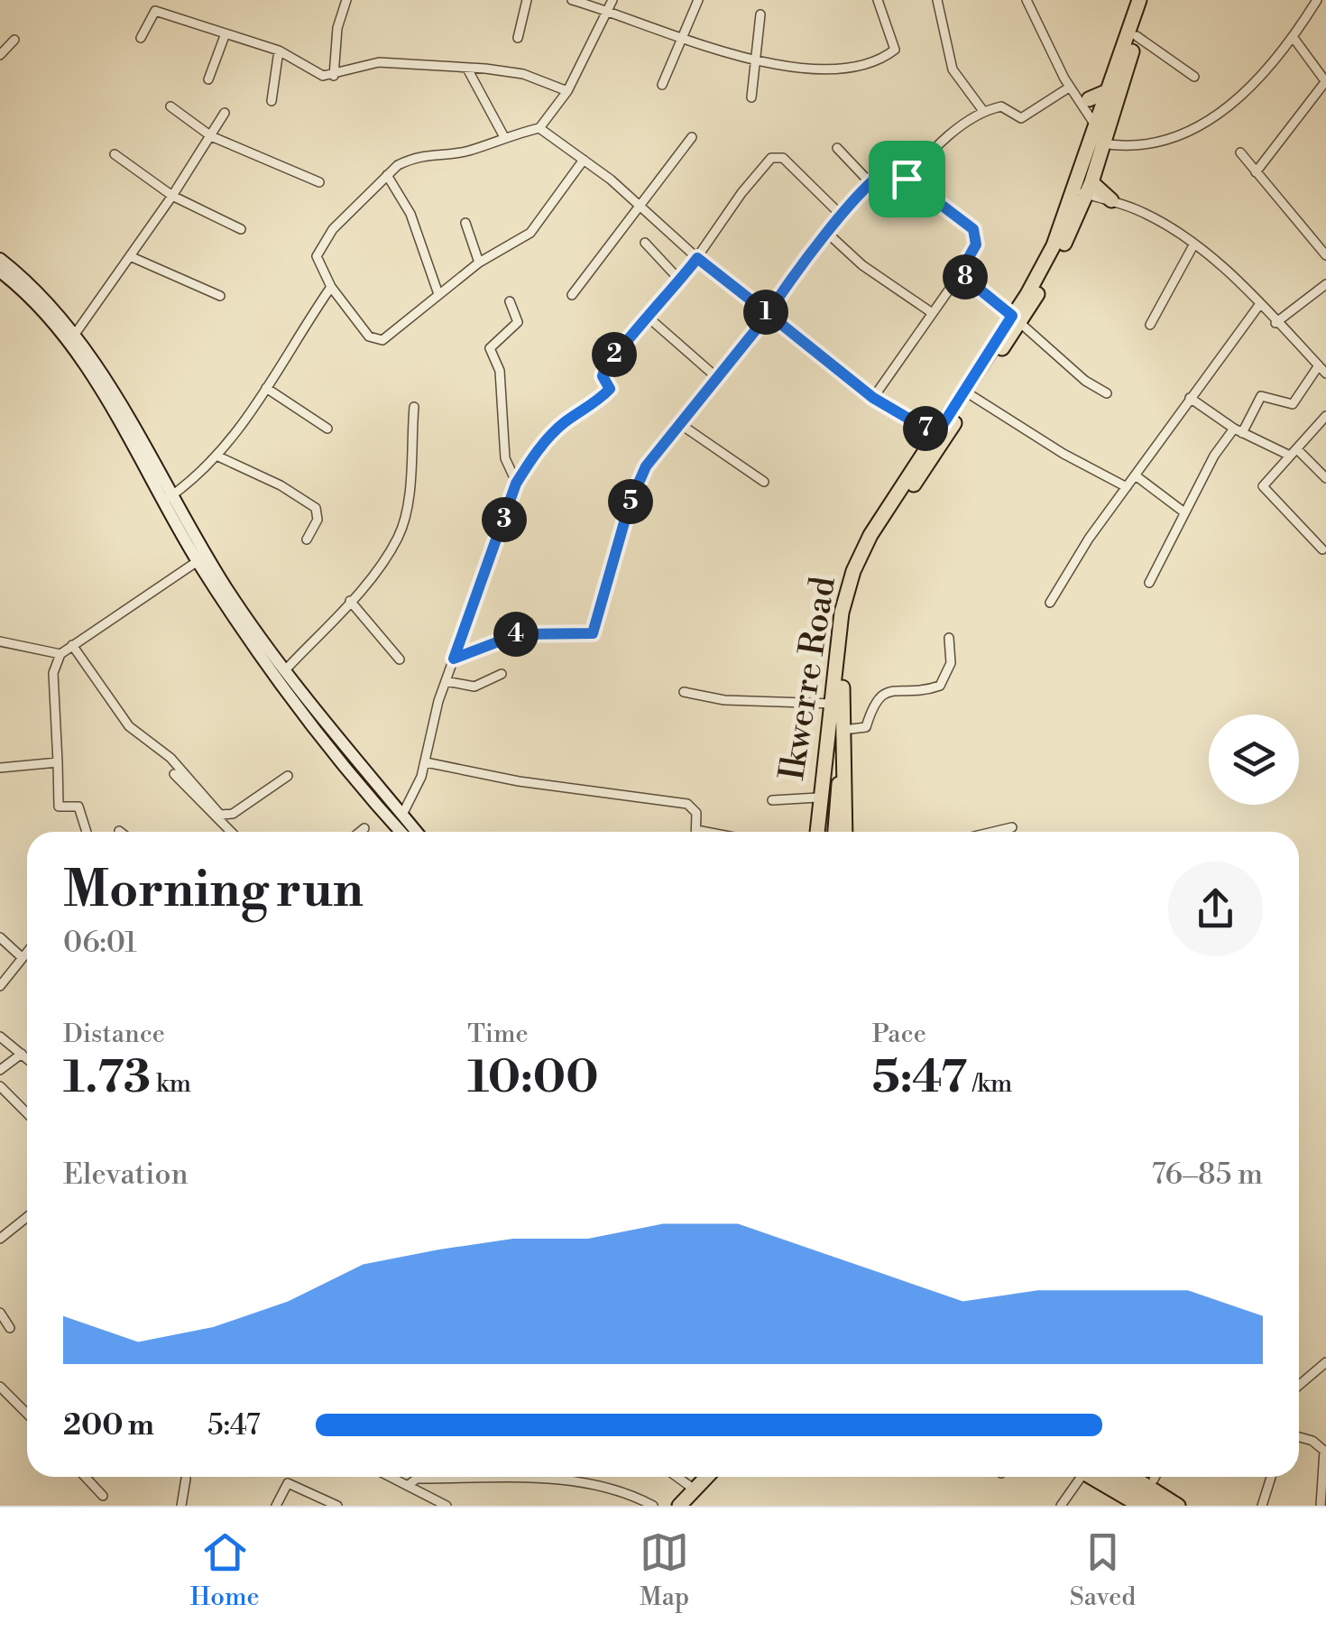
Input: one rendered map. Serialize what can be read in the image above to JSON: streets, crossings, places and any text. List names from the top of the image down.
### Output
{
  "streets": {
    "main road": ["Ikwerre Road"]
  },
  "page": {
    "pins": [
      "8",
      "1",
      "2",
      "7",
      "5",
      "3",
      "4"
    ],
    "heading": ["Morning run", "06:01"],
    "stats": [
      ["Distance", "1.73 km"],
      ["Time", "10:00"],
      ["Pace", "5:47 /km"]
    ],
    "chart": ["Elevation", "76–85 m"],
    "list": [
      {
        "name": "200 m",
        "note": "5:47"
      }
    ],
    "tabs": ["Home", "Map", "Saved"]
  }
}
